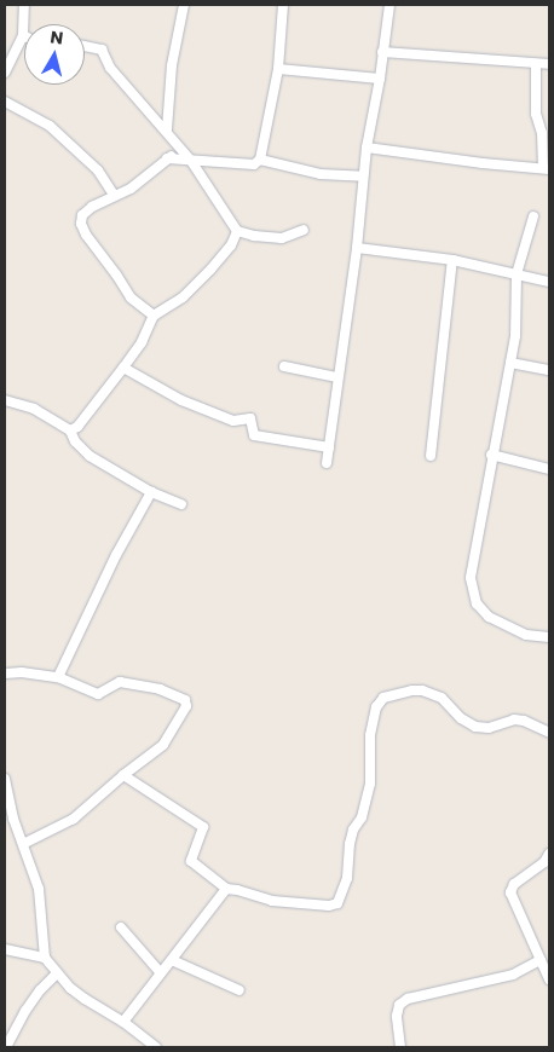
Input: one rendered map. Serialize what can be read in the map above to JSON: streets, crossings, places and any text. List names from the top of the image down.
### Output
{
  "north": "top"
}
